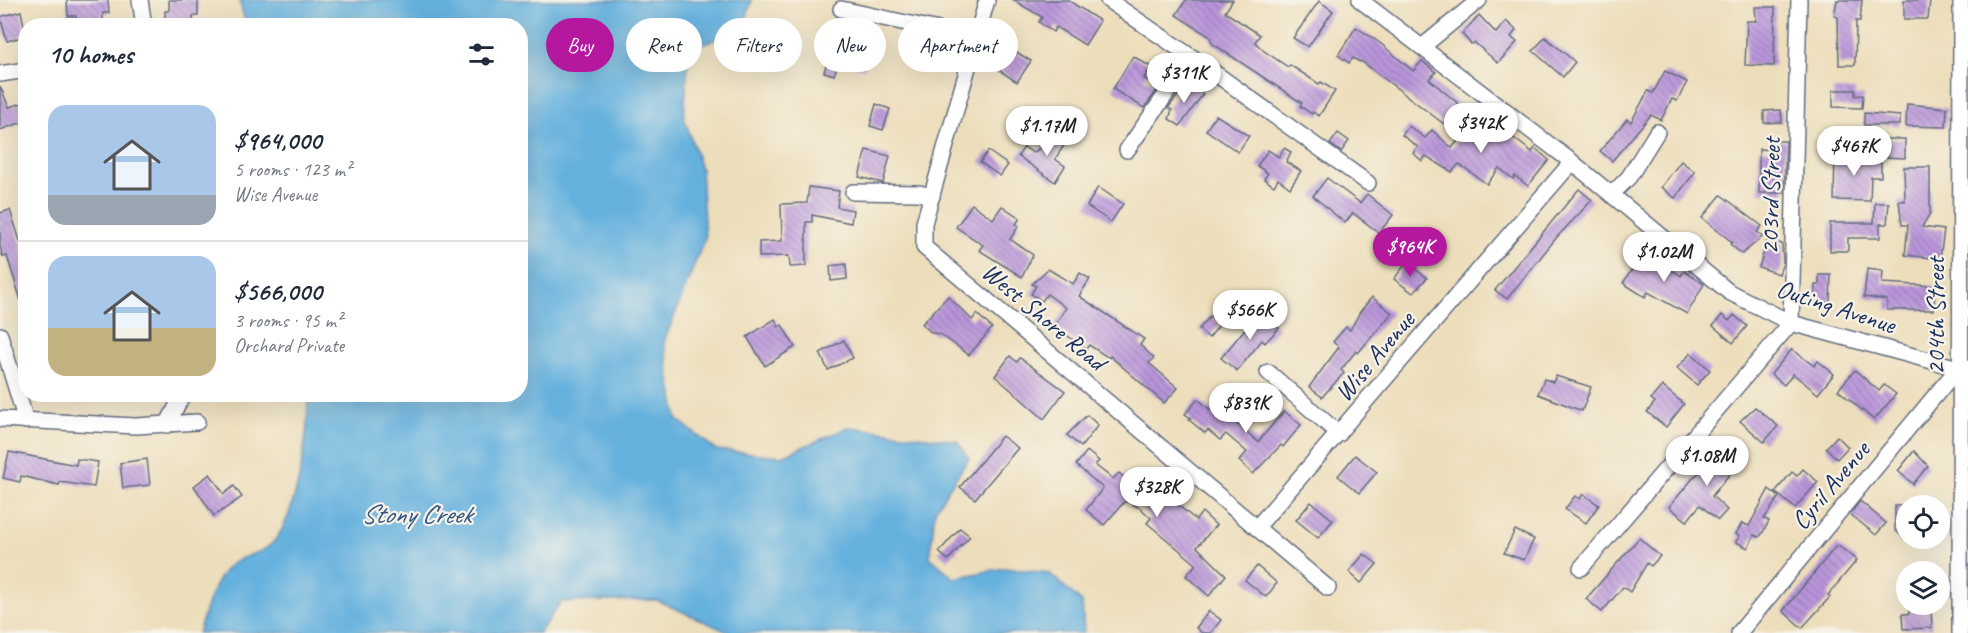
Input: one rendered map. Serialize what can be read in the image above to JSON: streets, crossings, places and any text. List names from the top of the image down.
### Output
{
  "streets": {
    "street": [
      "203rd Street",
      "Outing Avenue",
      "West Shore Road",
      "204th Street",
      "Wise Avenue",
      "Cyril Avenue"
    ]
  },
  "crossings": [
    ["203rd Street", "Outing Avenue"],
    ["Outing Avenue", "204th Street"],
    ["Outing Avenue", "Wise Avenue"],
    ["Outing Avenue", "Cyril Avenue"],
    ["West Shore Road", "Wise Avenue"],
    ["204th Street", "Cyril Avenue"]
  ],
  "water": ["Stony Creek"],
  "page": {
    "chip": [
      "Buy",
      "Rent",
      "Filters",
      "New",
      "Apartment"
    ],
    "heading": "10 homes",
    "price": [
      "$311K",
      "$342K",
      "$1.17M",
      "$467K",
      "$964K",
      "$1.02M",
      "$566K",
      "$839K",
      "$1.08M",
      "$328K"
    ],
    "list": [
      {
        "name": "$964,000",
        "note": "5 rooms · 123 m² · Wise Avenue"
      },
      {
        "name": "$566,000",
        "note": "3 rooms · 95 m² · Orchard Private"
      }
    ]
  }
}
